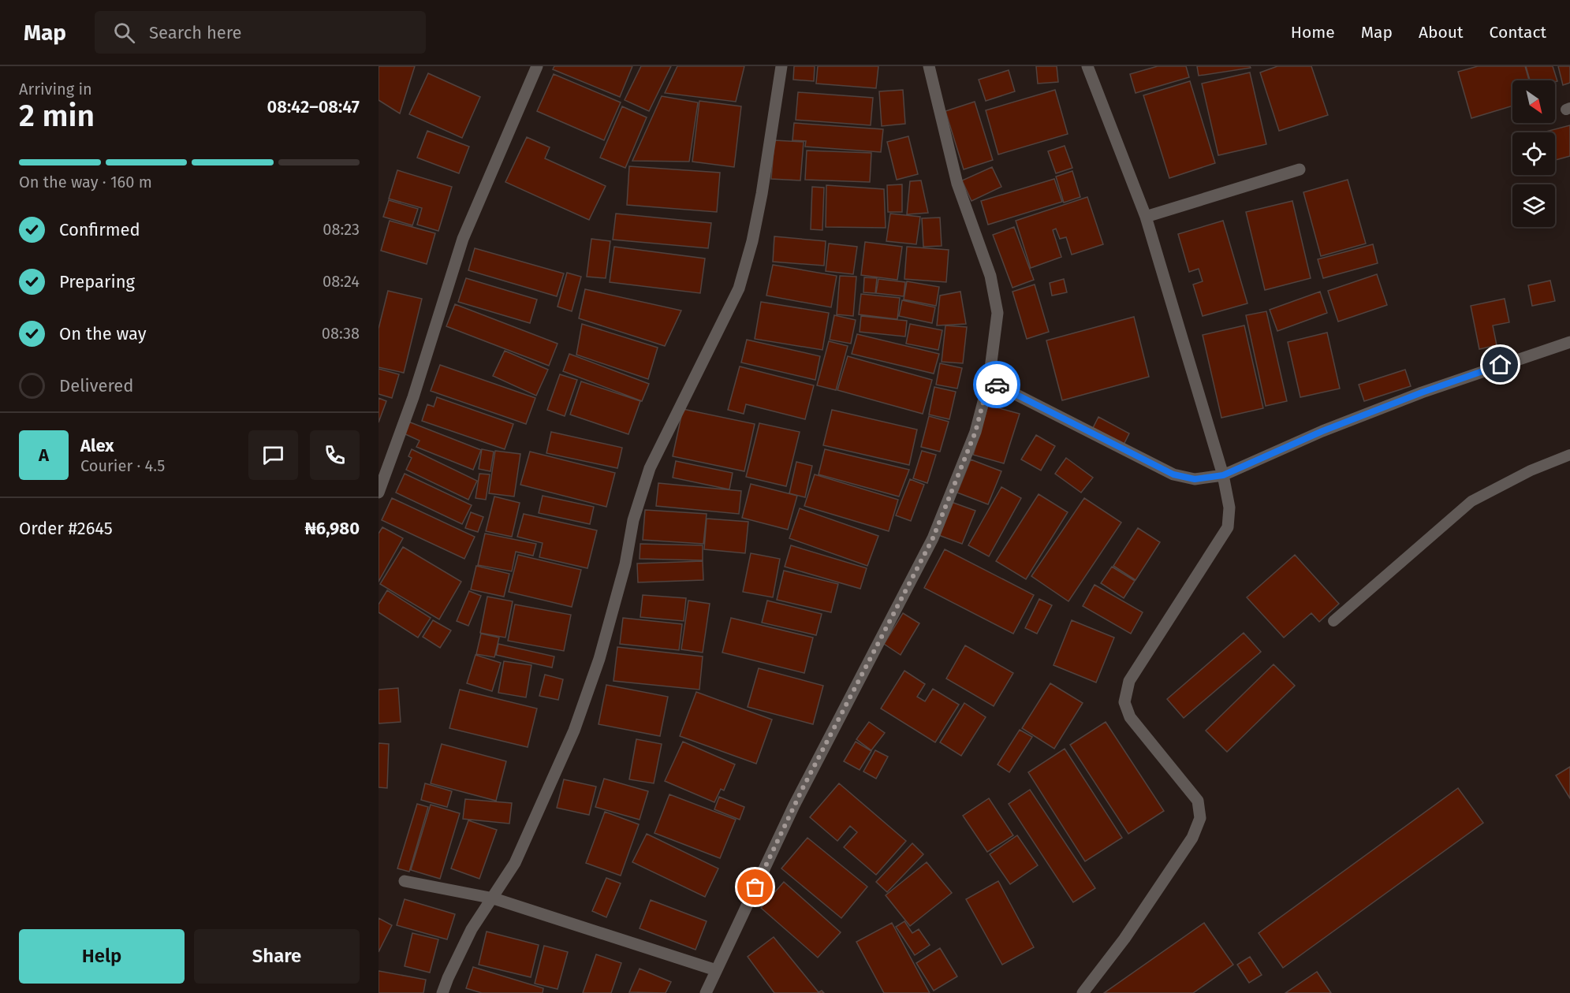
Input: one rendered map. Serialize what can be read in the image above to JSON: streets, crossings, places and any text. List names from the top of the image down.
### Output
{
  "north": "bottom right",
  "page": {
    "header": "Map",
    "search": "Search here",
    "nav": [
      "Home",
      "Map",
      "About",
      "Contact"
    ],
    "heading": ["2 min", "Arriving in", "08:42–08:47"],
    "panel": [
      "Alex",
      "Courier · 4.5",
      "Order #2645",
      "₦6,980"
    ],
    "bar": "On the way · 160 m",
    "list": [
      ["Confirmed", "08:23"],
      ["Preparing", "08:24"],
      ["On the way", "08:38"],
      "Delivered"
    ],
    "round": "A",
    "buttons": ["Help", "Share"]
  }
}
